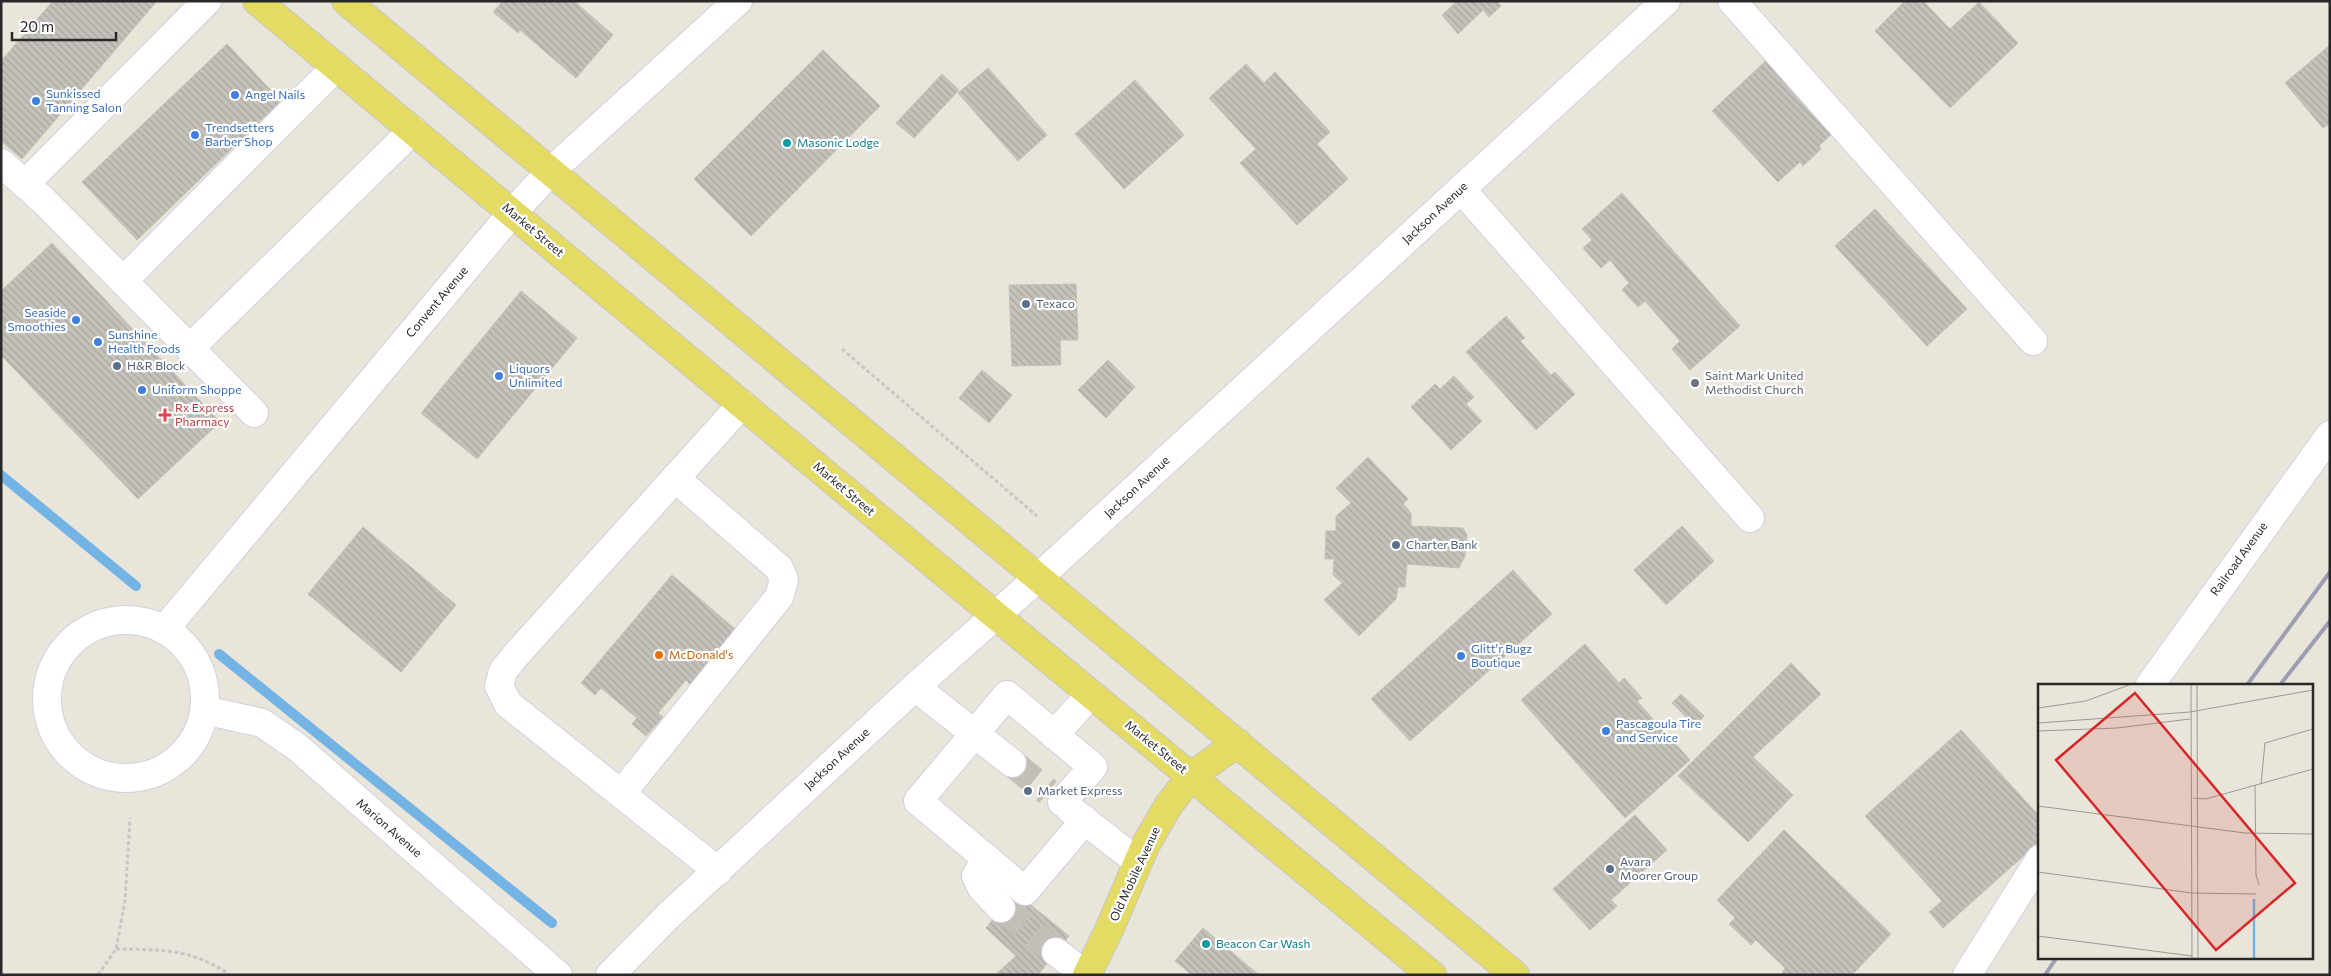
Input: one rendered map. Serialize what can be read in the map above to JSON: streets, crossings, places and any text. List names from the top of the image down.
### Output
{
  "streets": {
    "main road": ["Market Street", "Old Mobile Avenue"],
    "street": [
      "Jackson Avenue",
      "Convent Avenue",
      "Railroad Avenue",
      "Marion Avenue"
    ]
  },
  "crossings": [
    ["Jackson Avenue", "Market Street"],
    ["Market Street", "Convent Avenue"],
    ["Market Street", "Old Mobile Avenue"],
    ["Convent Avenue", "Marion Avenue"]
  ],
  "places": {
    "other": [
      "Angel Nails",
      "Sunkissed Tanning Salon",
      "Trendsetters Barber Shop",
      "Masonic Lodge",
      "Texaco",
      "Seaside Smoothies",
      "Sunshine Health Foods",
      "H&R Block",
      "Liquors Unlimited",
      "Saint Mark United Methodist Church",
      "Uniform Shoppe",
      "Charter Bank",
      "McDonald's",
      "Glitt'r Bugz Boutique",
      "Pascagoula Tire and Service",
      "Market Express",
      "Avara Moorer Group",
      "Beacon Car Wash"
    ],
    "health": ["Rx Express Pharmacy"]
  },
  "scale_bar": "20 m"
}
